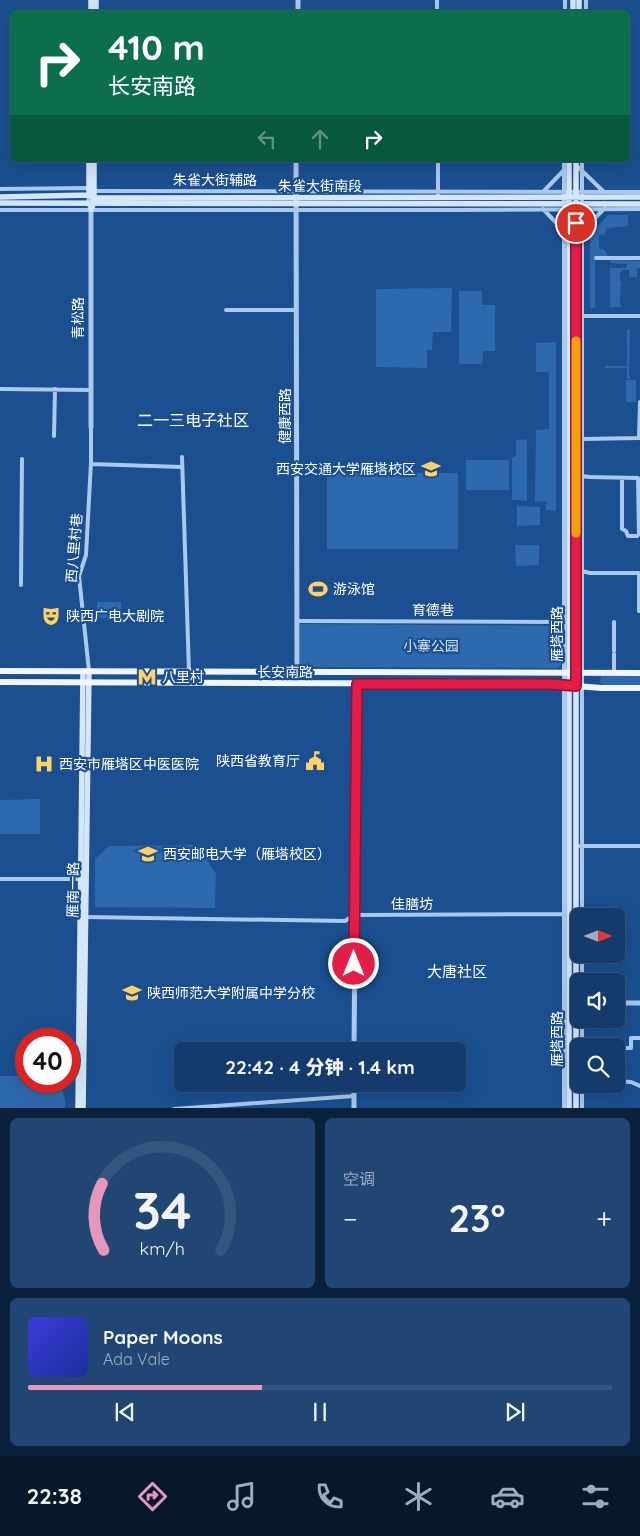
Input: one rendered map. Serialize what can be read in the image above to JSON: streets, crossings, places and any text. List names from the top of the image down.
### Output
{
  "streets": {
    "main road": [
      "朱雀大街南段",
      "青松路",
      "雁塔西路",
      "长安南路",
      "雁南一路"
    ],
    "street": [
      "朱雀大街辅路",
      "健康西路",
      "西八里村巷",
      "育德巷",
      "佳膳坊"
    ]
  },
  "crossings": [
    ["朱雀大街辅路", "朱雀大街南段"],
    ["朱雀大街辅路", "青松路"],
    ["朱雀大街辅路", "健康西路"],
    ["朱雀大街辅路", "雁塔西路"],
    ["朱雀大街南段", "青松路"],
    ["朱雀大街南段", "健康西路"],
    ["朱雀大街南段", "雁塔西路"],
    ["青松路", "西八里村巷"],
    ["健康西路", "育德巷"],
    ["健康西路", "长安南路"],
    ["西八里村巷", "长安南路"],
    ["西八里村巷", "雁南一路"],
    ["育德巷", "雁塔西路"],
    ["雁塔西路", "长安南路"],
    ["长安南路", "雁南一路"],
    ["雁南一路", "佳膳坊"]
  ],
  "districts": ["二一三电子社区", "大唐社区"],
  "parks": ["小寨公园"],
  "places": {
    "school or university": ["西安交通大学雁塔校区", "西安邮电大学（雁塔校区）", "陕西师范大学附属中学分校"],
    "sports": ["游泳馆"],
    "theatre": ["陕西广电大剧院"],
    "metro station": ["八里村"],
    "public building": ["陕西省教育厅"],
    "hospital": ["西安市雁塔区中医医院"]
  },
  "north": "right",
  "page": {
    "turn": ["410 m", "长安南路"],
    "limit": "40",
    "trip": "22:42 · 4 分钟 · 1.4 km",
    "tile": "空调",
    "heat": ["−", "23°", "+"],
    "song": ["Paper Moons", "Ada Vale"],
    "tabs": "22:38",
    "gauge": ["34", "km/h"]
  }
}
